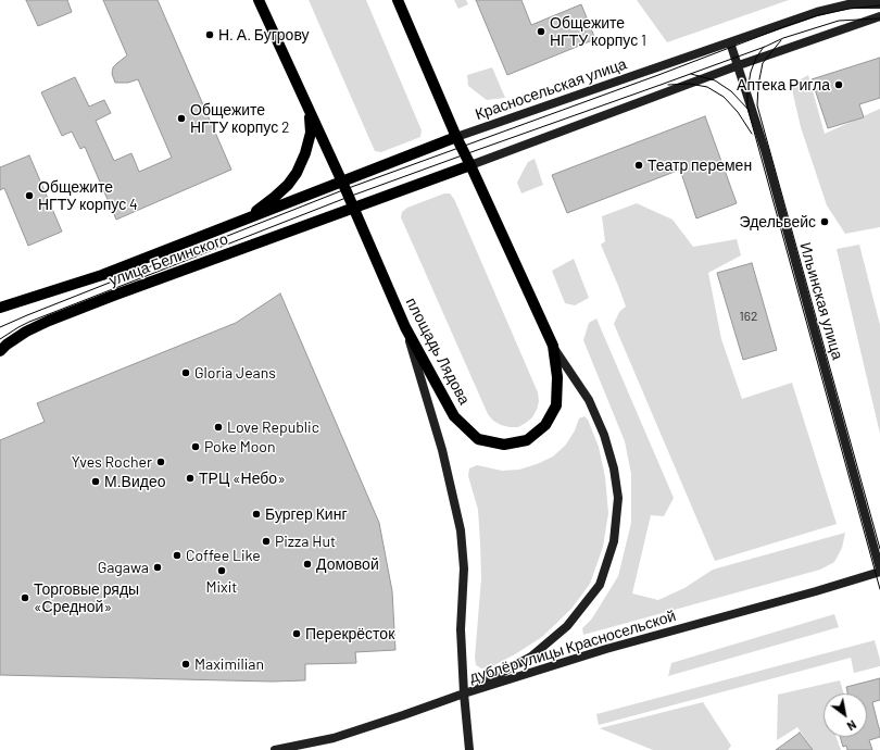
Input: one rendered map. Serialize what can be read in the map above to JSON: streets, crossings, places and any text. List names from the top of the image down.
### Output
{
  "streets": {
    "main road": [
      "Красносельская улица",
      "улица Белинского",
      "Ильинская улица",
      "площадь Лядова",
      "дублёр улицы Красносельской"
    ]
  },
  "crossings": [
    ["Красносельская улица", "Ильинская улица"],
    ["Красносельская улица", "площадь Лядова"],
    ["улица Белинского", "площадь Лядова"],
    ["Ильинская улица", "дублёр улицы Красносельской"]
  ],
  "places": [
    "Общежите НГТУ корпус 1",
    "Н. А. Бугрову",
    "Аптека Ригла",
    "Общежите НГТУ корпус 2",
    "Театр перемен",
    "Общежите НГТУ корпус 4",
    "Эдельвейс",
    "Gloria Jeans",
    "Love Republic",
    "Poke Moon",
    "Yves Rocher",
    "ТРЦ «Небо»",
    "М.Видео",
    "Бургер Кинг",
    "Pizza Hut",
    "Coffee Like",
    "Домовой",
    "Gagawa",
    "Mixit",
    "Торговые ряды «Средной»",
    "Перекрёсток",
    "Maximilian"
  ],
  "house_numbers": ["162"],
  "north": "bottom right"
}
